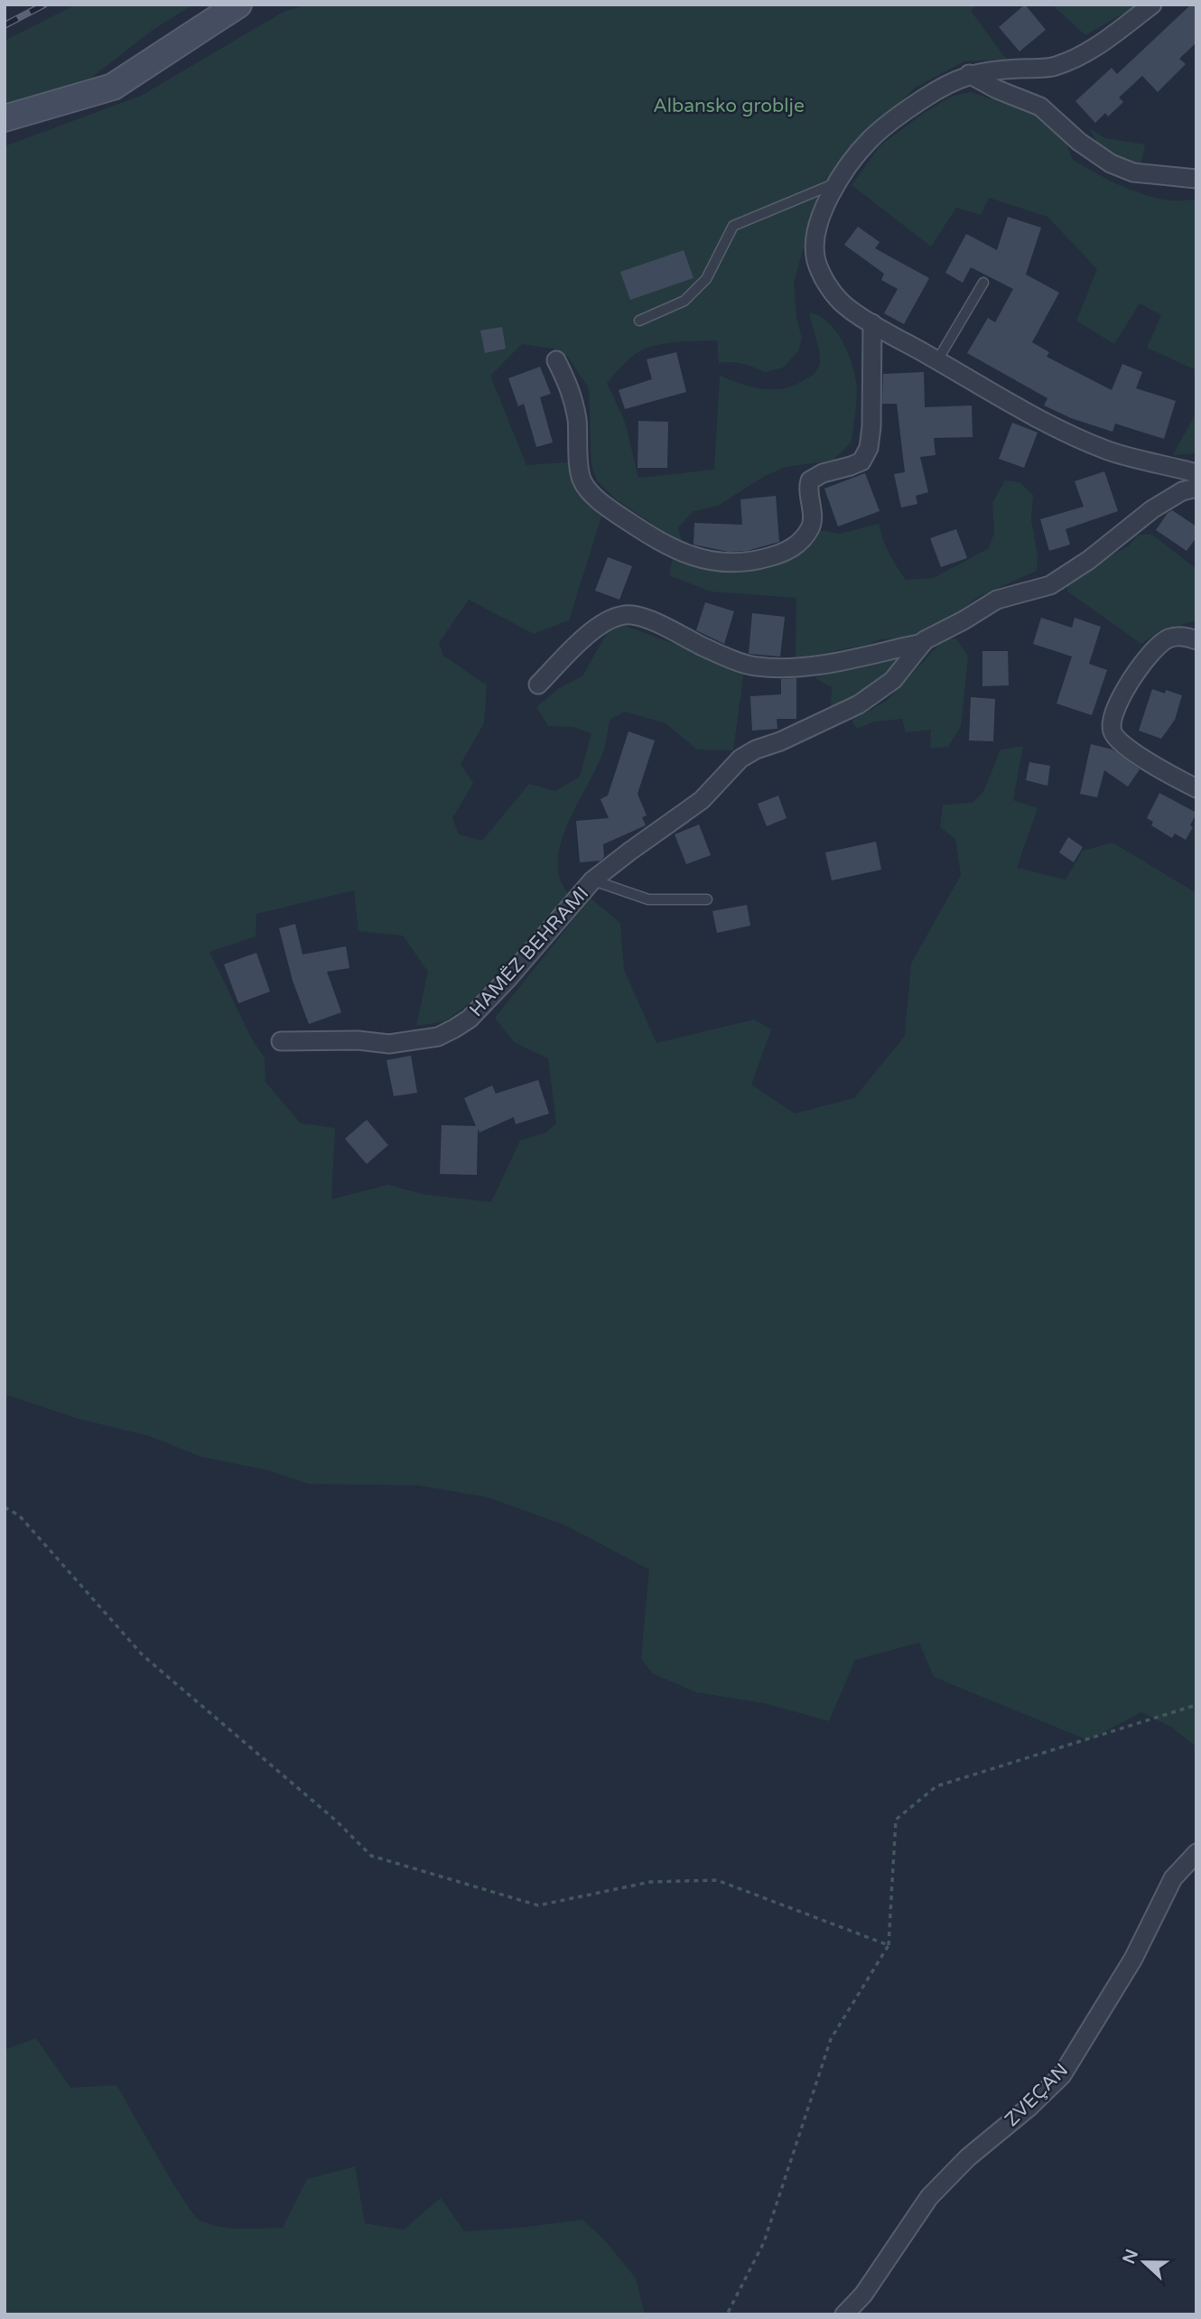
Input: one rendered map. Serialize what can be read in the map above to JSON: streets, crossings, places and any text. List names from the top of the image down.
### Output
{
  "streets": {
    "street": ["HAMËZ BEHRAMI", "ZVEÇAN"]
  },
  "parks": ["Albansko groblje"],
  "north": "left"
}
